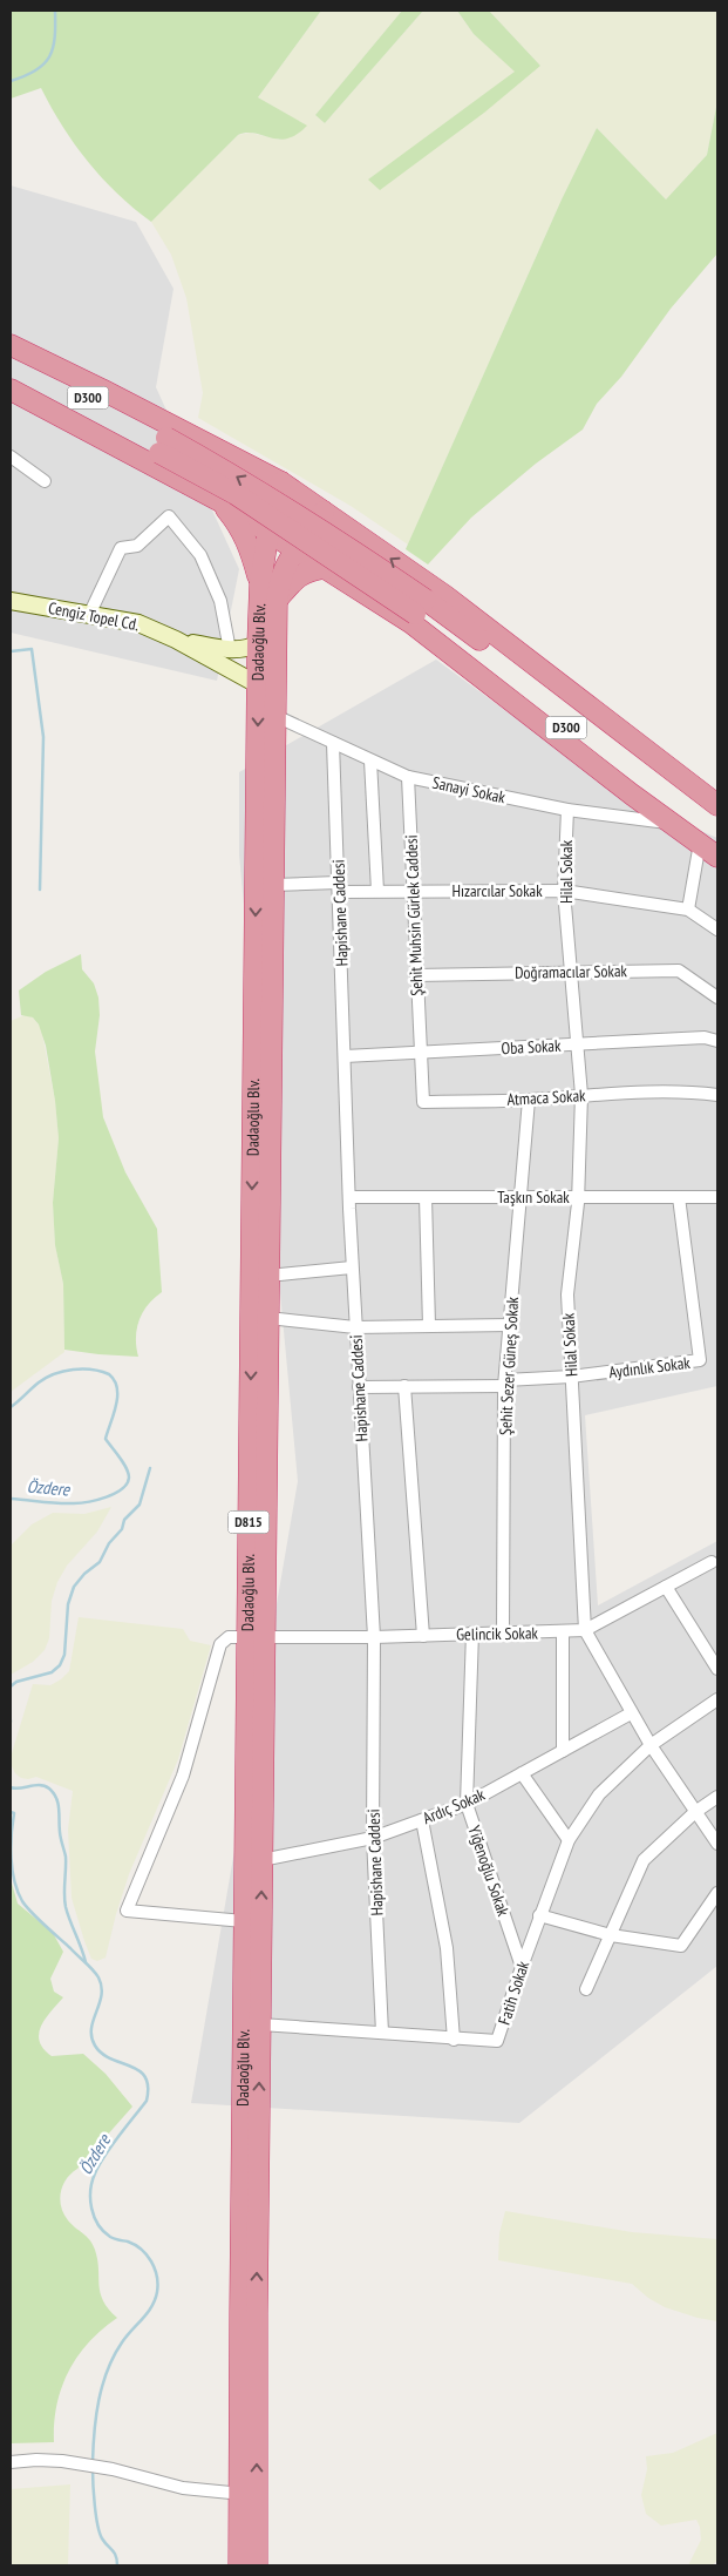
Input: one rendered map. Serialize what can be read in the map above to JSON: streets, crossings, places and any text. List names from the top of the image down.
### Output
{
  "streets": {
    "highway": ["D300", "Dadaoğlu Blv.", "D815"],
    "main road": ["Cengiz Topel Cd."],
    "street": [
      "Sanayi Sokak",
      "Hilal Sokak",
      "Hızarcılar Sokak",
      "Hapishane Caddesi",
      "Şehit Muhsin Gürlek Caddesi",
      "Doğramacılar Sokak",
      "Oba Sokak",
      "Atmaca Sokak",
      "Taşkın Sokak",
      "Şehit Sezer Güneş Sokak",
      "Aydınlık Sokak",
      "Gelincik Sokak",
      "Ardıç Sokak",
      "Yiğenoğlu Sokak",
      "Fatih Sokak"
    ]
  },
  "crossings": [
    ["Dadaoğlu Blv.", "Sanayi Sokak"],
    ["Dadaoğlu Blv.", "Hızarcılar Sokak"],
    ["Dadaoğlu Blv.", "Gelincik Sokak"],
    ["Dadaoğlu Blv.", "Ardıç Sokak"],
    ["Dadaoğlu Blv.", "Fatih Sokak"],
    ["Sanayi Sokak", "Hilal Sokak"],
    ["Sanayi Sokak", "Hapishane Caddesi"],
    ["Sanayi Sokak", "Şehit Muhsin Gürlek Caddesi"],
    ["Hilal Sokak", "Hızarcılar Sokak"],
    ["Hilal Sokak", "Doğramacılar Sokak"],
    ["Hilal Sokak", "Oba Sokak"],
    ["Hilal Sokak", "Atmaca Sokak"],
    ["Hilal Sokak", "Taşkın Sokak"],
    ["Hilal Sokak", "Aydınlık Sokak"],
    ["Hilal Sokak", "Gelincik Sokak"],
    ["Hilal Sokak", "Ardıç Sokak"],
    ["Hilal Sokak", "Fatih Sokak"],
    ["Hızarcılar Sokak", "Hapishane Caddesi"],
    ["Hızarcılar Sokak", "Şehit Muhsin Gürlek Caddesi"],
    ["Hapishane Caddesi", "Oba Sokak"],
    ["Hapishane Caddesi", "Taşkın Sokak"],
    ["Hapishane Caddesi", "Aydınlık Sokak"],
    ["Hapishane Caddesi", "Gelincik Sokak"],
    ["Hapishane Caddesi", "Ardıç Sokak"],
    ["Hapishane Caddesi", "Fatih Sokak"],
    ["Şehit Muhsin Gürlek Caddesi", "Doğramacılar Sokak"],
    ["Şehit Muhsin Gürlek Caddesi", "Oba Sokak"],
    ["Şehit Muhsin Gürlek Caddesi", "Atmaca Sokak"],
    ["Oba Sokak", "Atmaca Sokak"],
    ["Atmaca Sokak", "Şehit Sezer Güneş Sokak"],
    ["Taşkın Sokak", "Şehit Sezer Güneş Sokak"],
    ["Taşkın Sokak", "Aydınlık Sokak"],
    ["Şehit Sezer Güneş Sokak", "Aydınlık Sokak"],
    ["Şehit Sezer Güneş Sokak", "Gelincik Sokak"],
    ["Gelincik Sokak", "Yiğenoğlu Sokak"],
    ["Ardıç Sokak", "Yiğenoğlu Sokak"],
    ["Yiğenoğlu Sokak", "Fatih Sokak"]
  ],
  "water": ["Özdere"]
}
